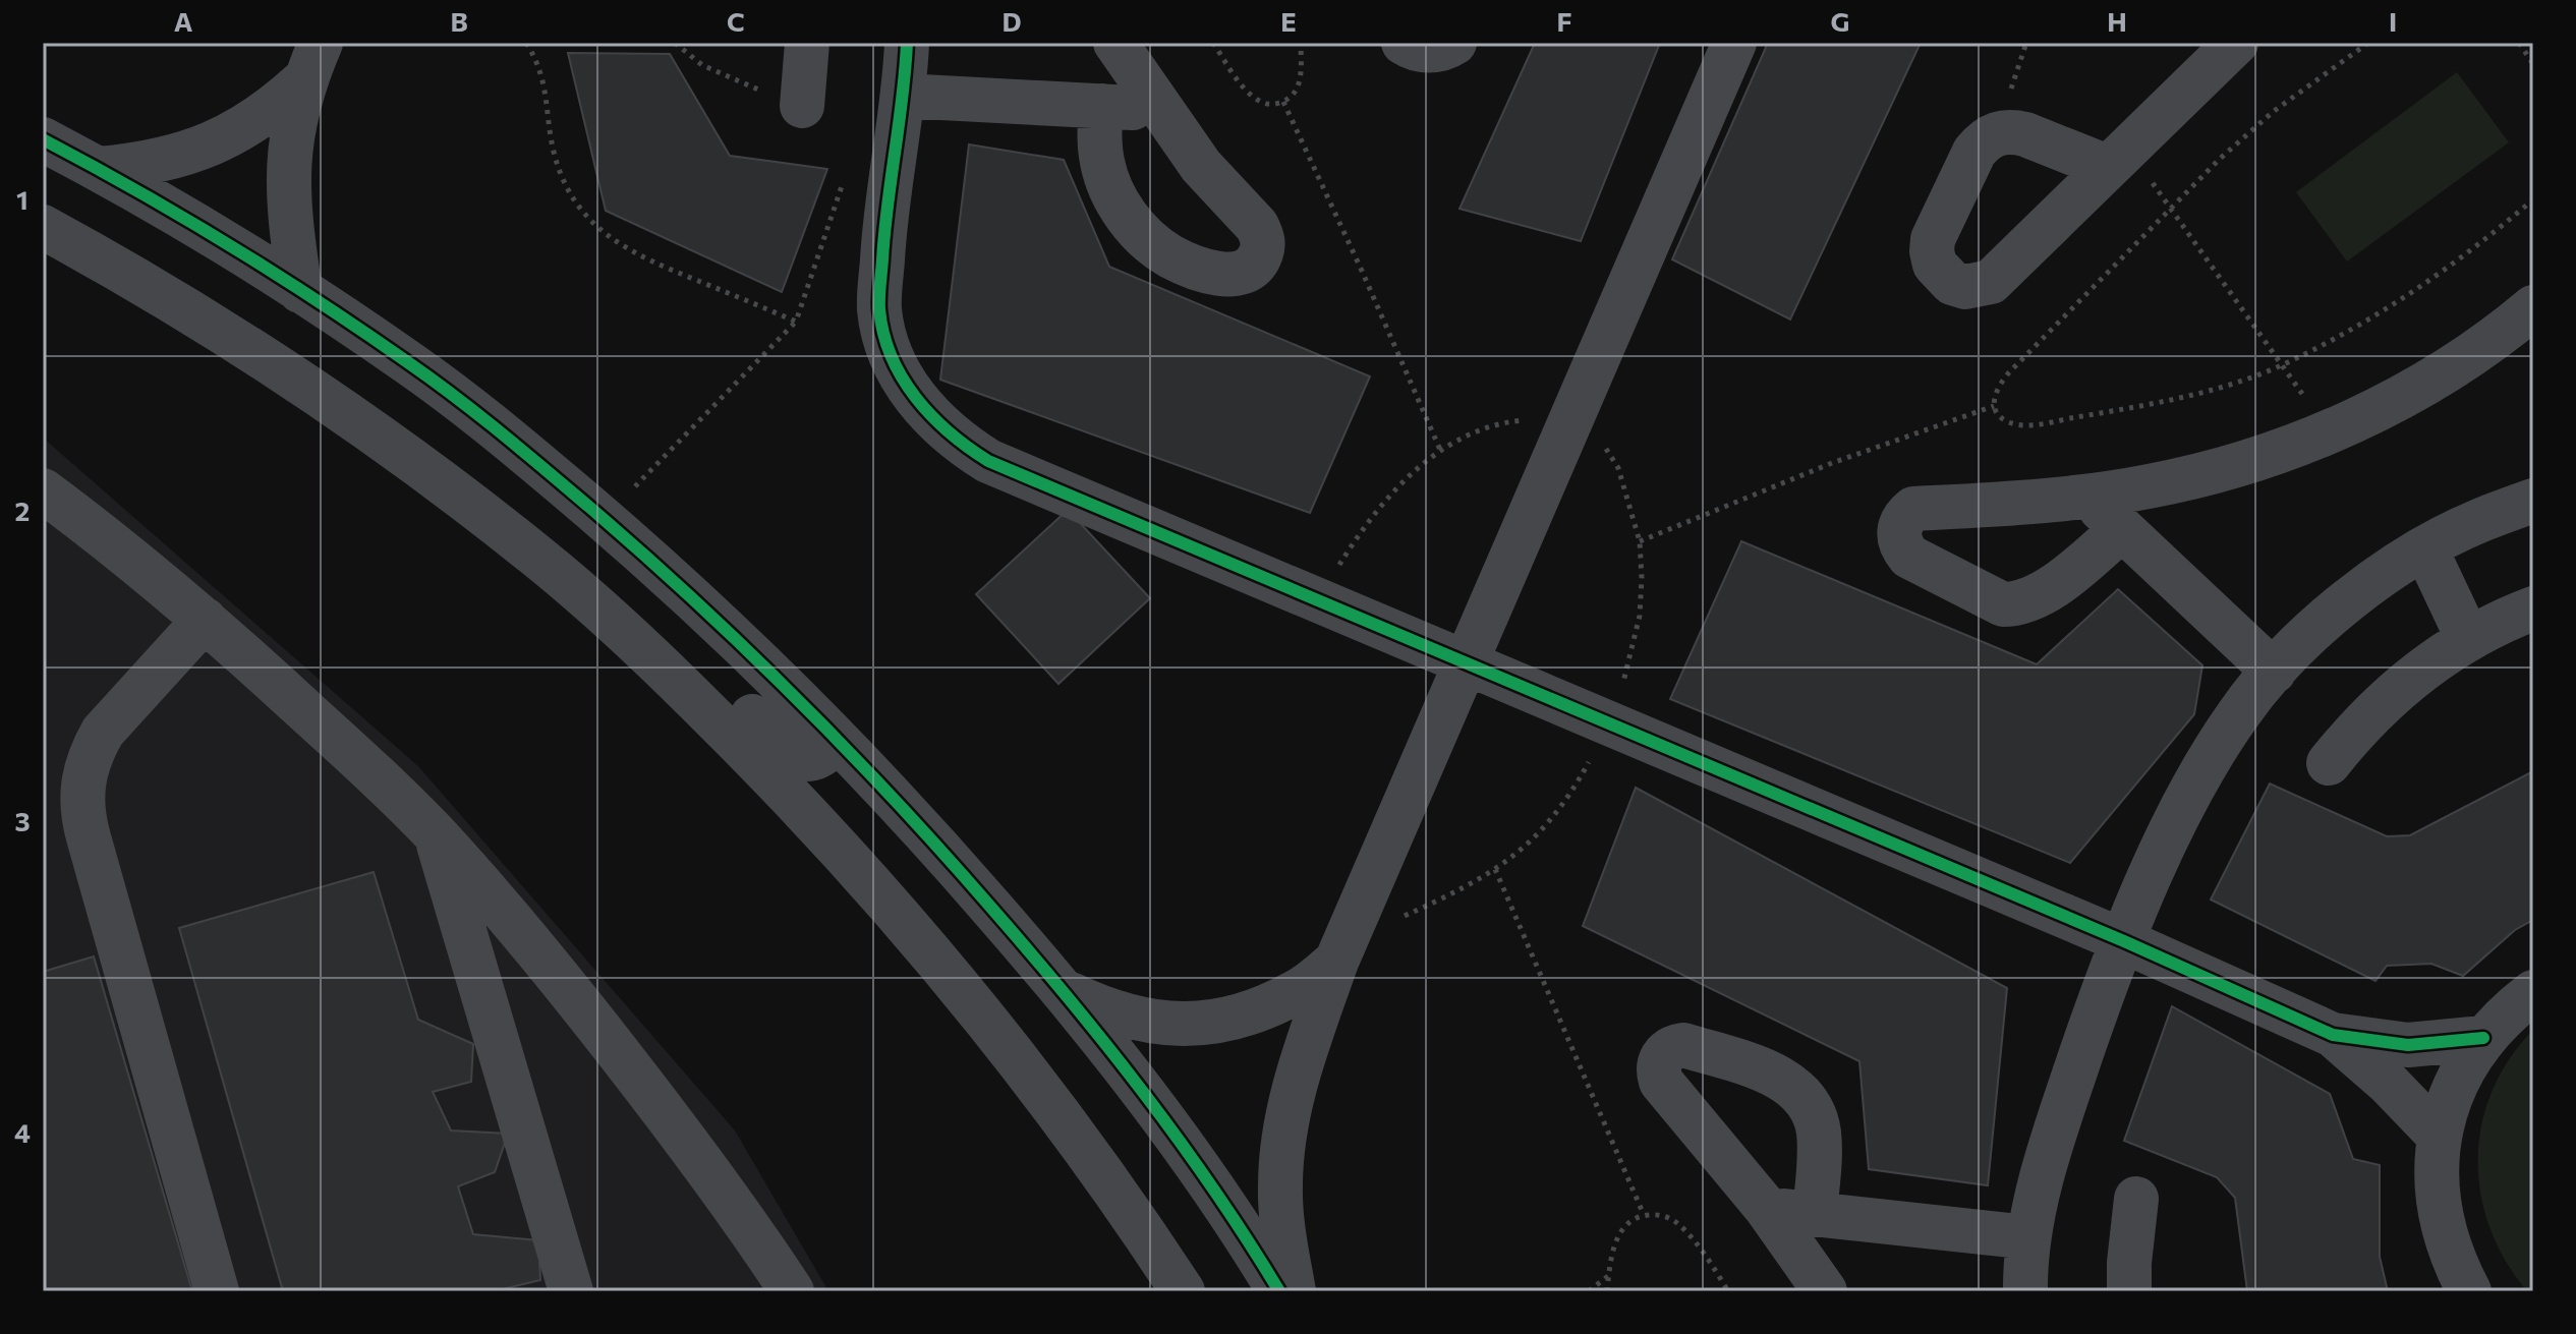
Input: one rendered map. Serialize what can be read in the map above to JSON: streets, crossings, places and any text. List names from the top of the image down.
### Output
{
  "grid": {
    "columns": [
      "A",
      "B",
      "C",
      "D",
      "E",
      "F",
      "G",
      "H",
      "I"
    ],
    "rows": [
      "1",
      "2",
      "3",
      "4"
    ]
  }
}
